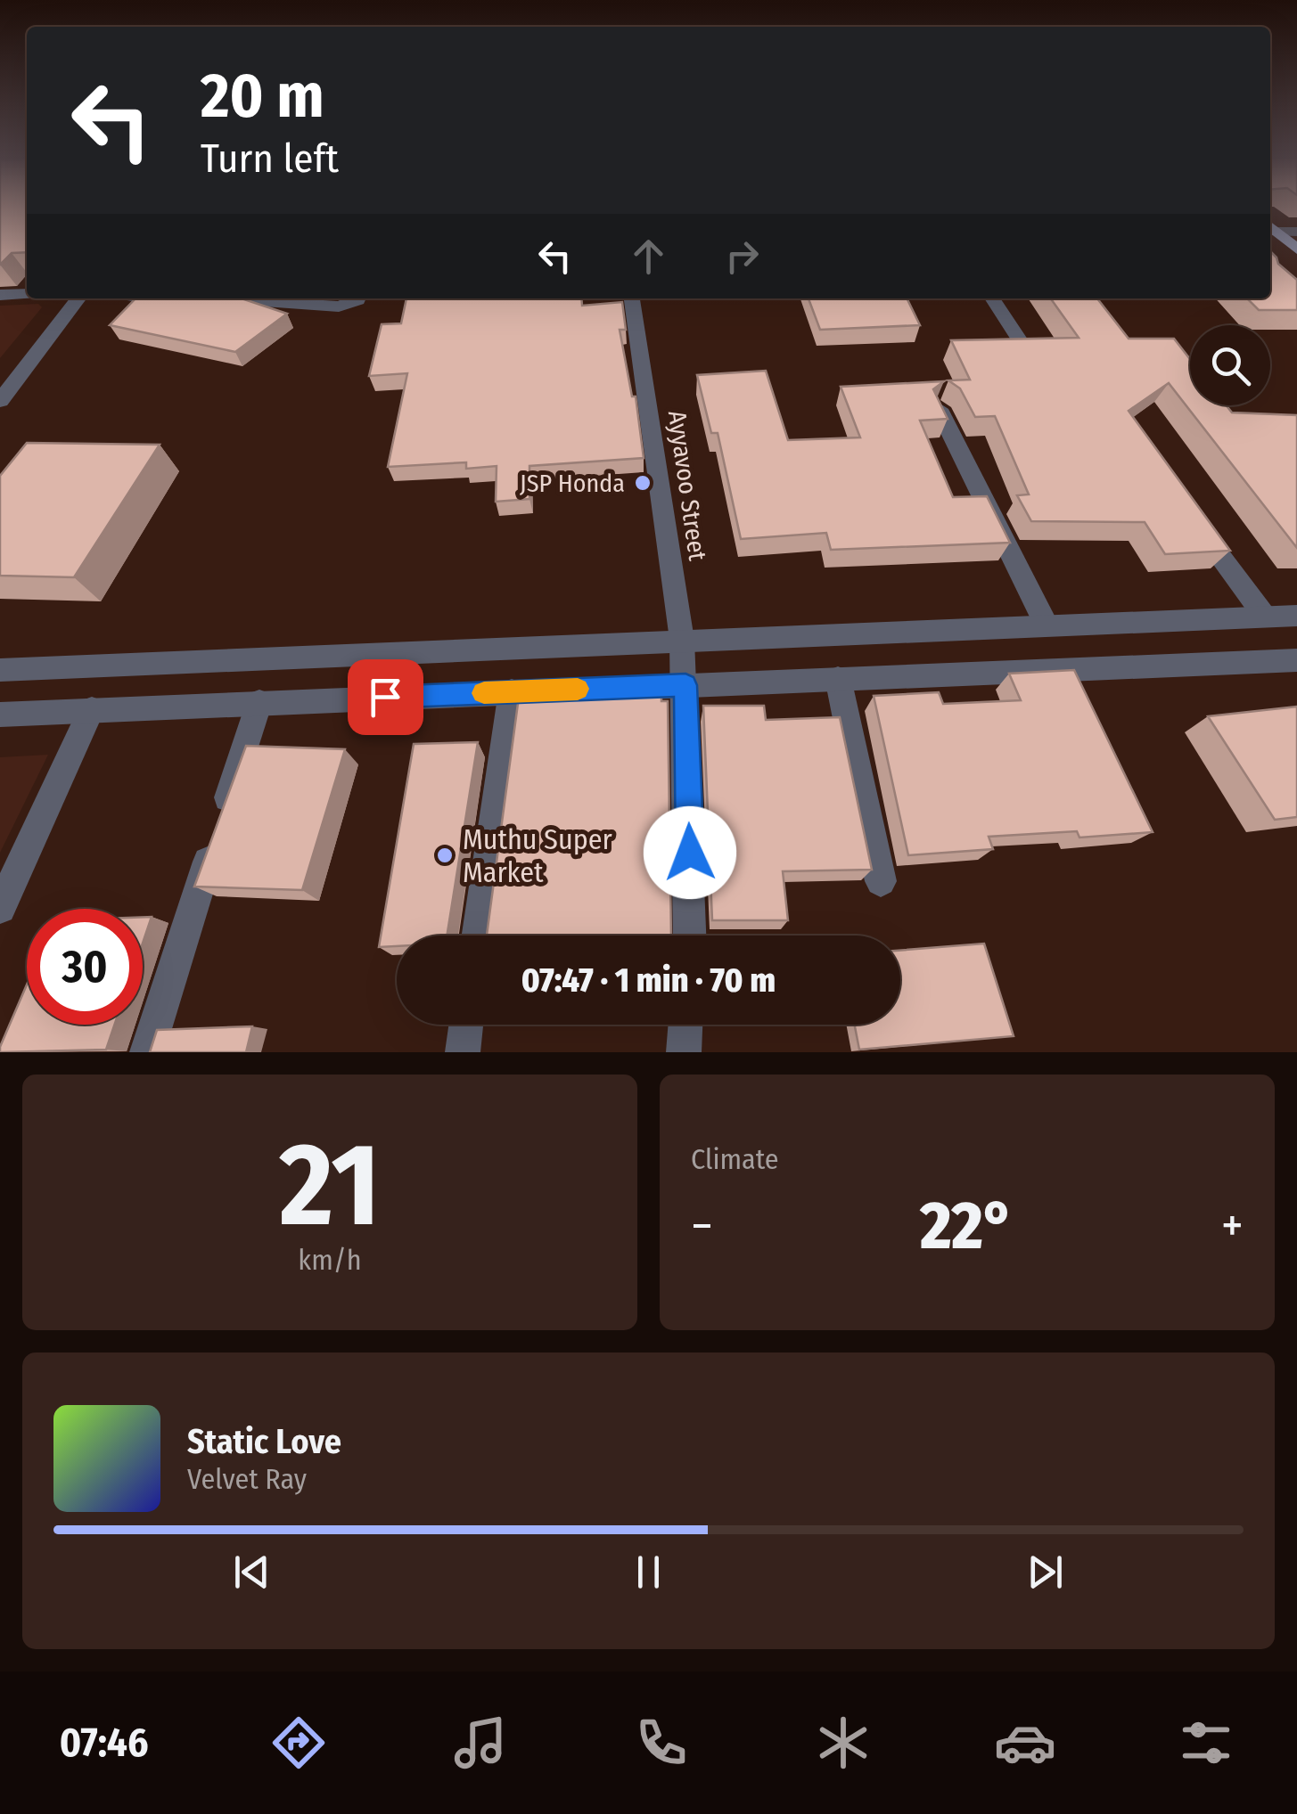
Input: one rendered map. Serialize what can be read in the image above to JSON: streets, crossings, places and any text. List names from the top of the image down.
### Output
{
  "streets": {
    "street": ["Ayyavoo Street"]
  },
  "places": ["JSP Honda", "Muthu Super Market"],
  "page": {
    "turn": ["20 m", "Turn left"],
    "limit": "30",
    "trip": "07:47 · 1 min · 70 m",
    "tile": [
      ["21", "km/h"],
      "Climate"
    ],
    "heat": ["−", "22°", "+"],
    "song": ["Static Love", "Velvet Ray"],
    "tabs": "07:46"
  }
}
